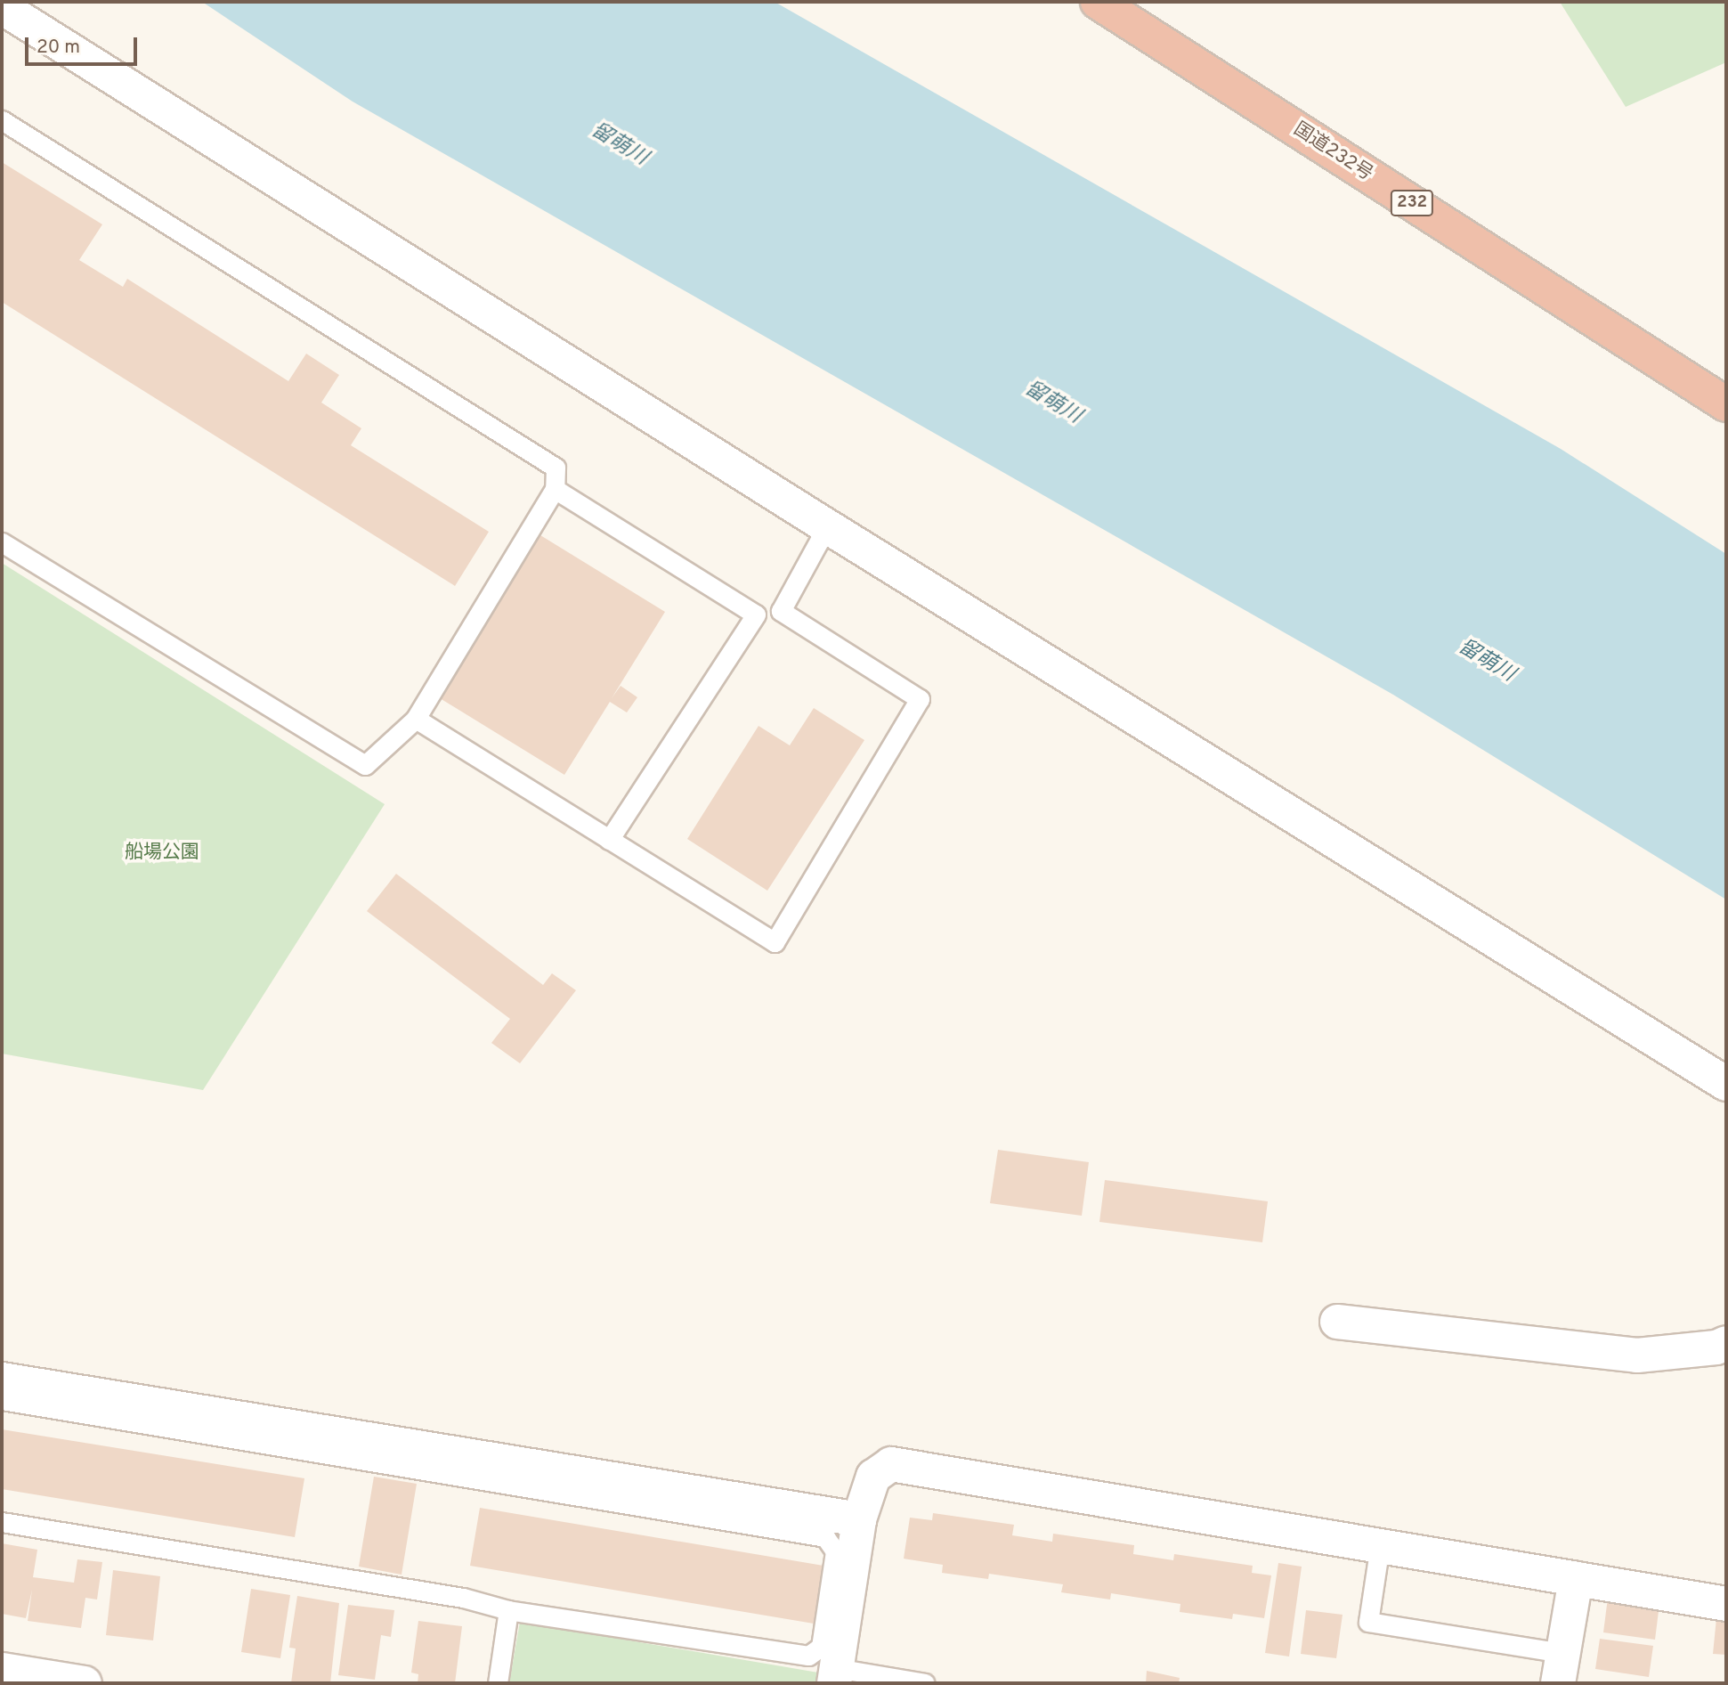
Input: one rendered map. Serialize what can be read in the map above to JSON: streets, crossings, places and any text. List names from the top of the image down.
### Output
{
  "streets": {
    "highway": ["国道232号", "232"]
  },
  "water": ["留萌川"],
  "parks": ["船場公園"],
  "scale_bar": "20 m"
}
